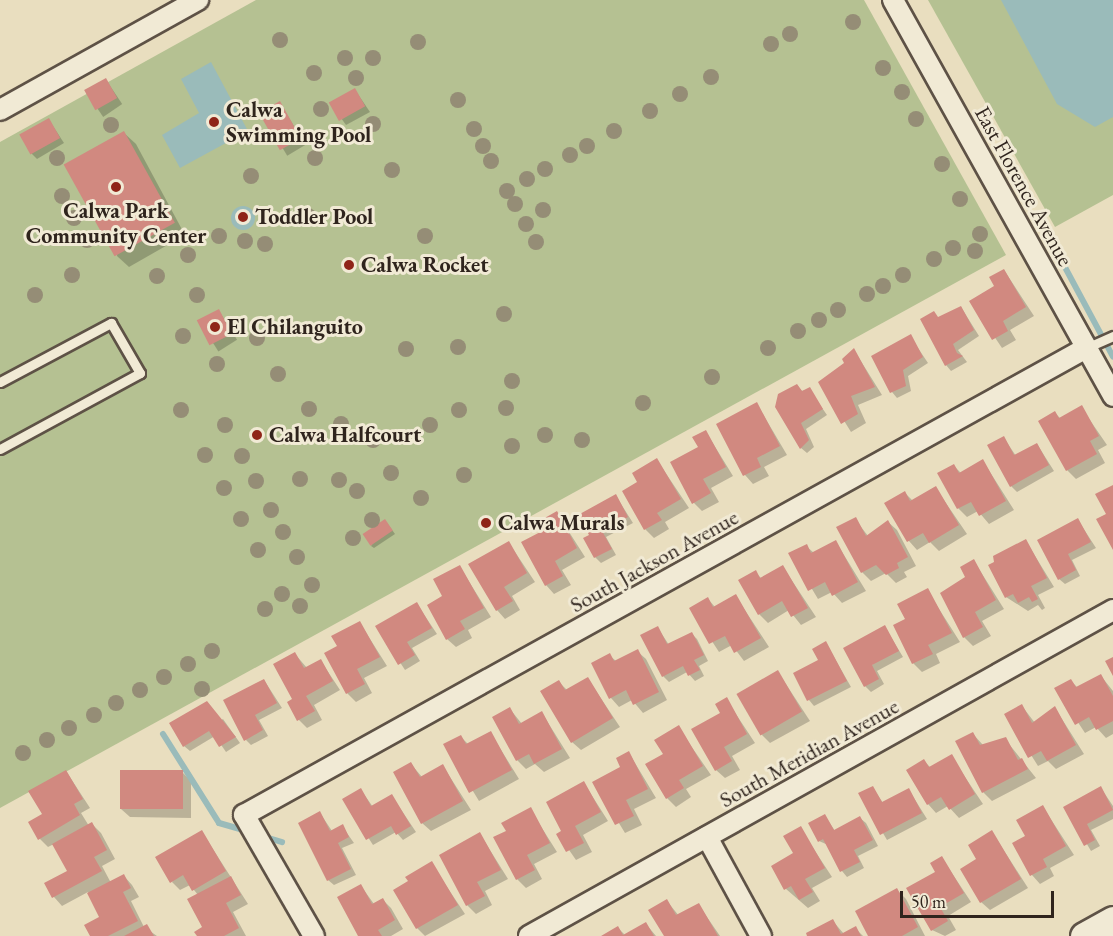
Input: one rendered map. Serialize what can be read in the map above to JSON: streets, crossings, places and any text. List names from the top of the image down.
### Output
{
  "streets": {
    "street": ["East Florence Avenue", "South Jackson Avenue", "South Meridian Avenue"]
  },
  "crossings": [
    ["East Florence Avenue", "South Jackson Avenue"]
  ],
  "places": [
    "Calwa Swimming Pool",
    "Calwa Park Community Center",
    "Toddler Pool",
    "Calwa Rocket",
    "El Chilanguito",
    "Calwa Halfcourt",
    "Calwa Murals"
  ],
  "scale_bar": "50 m"
}
